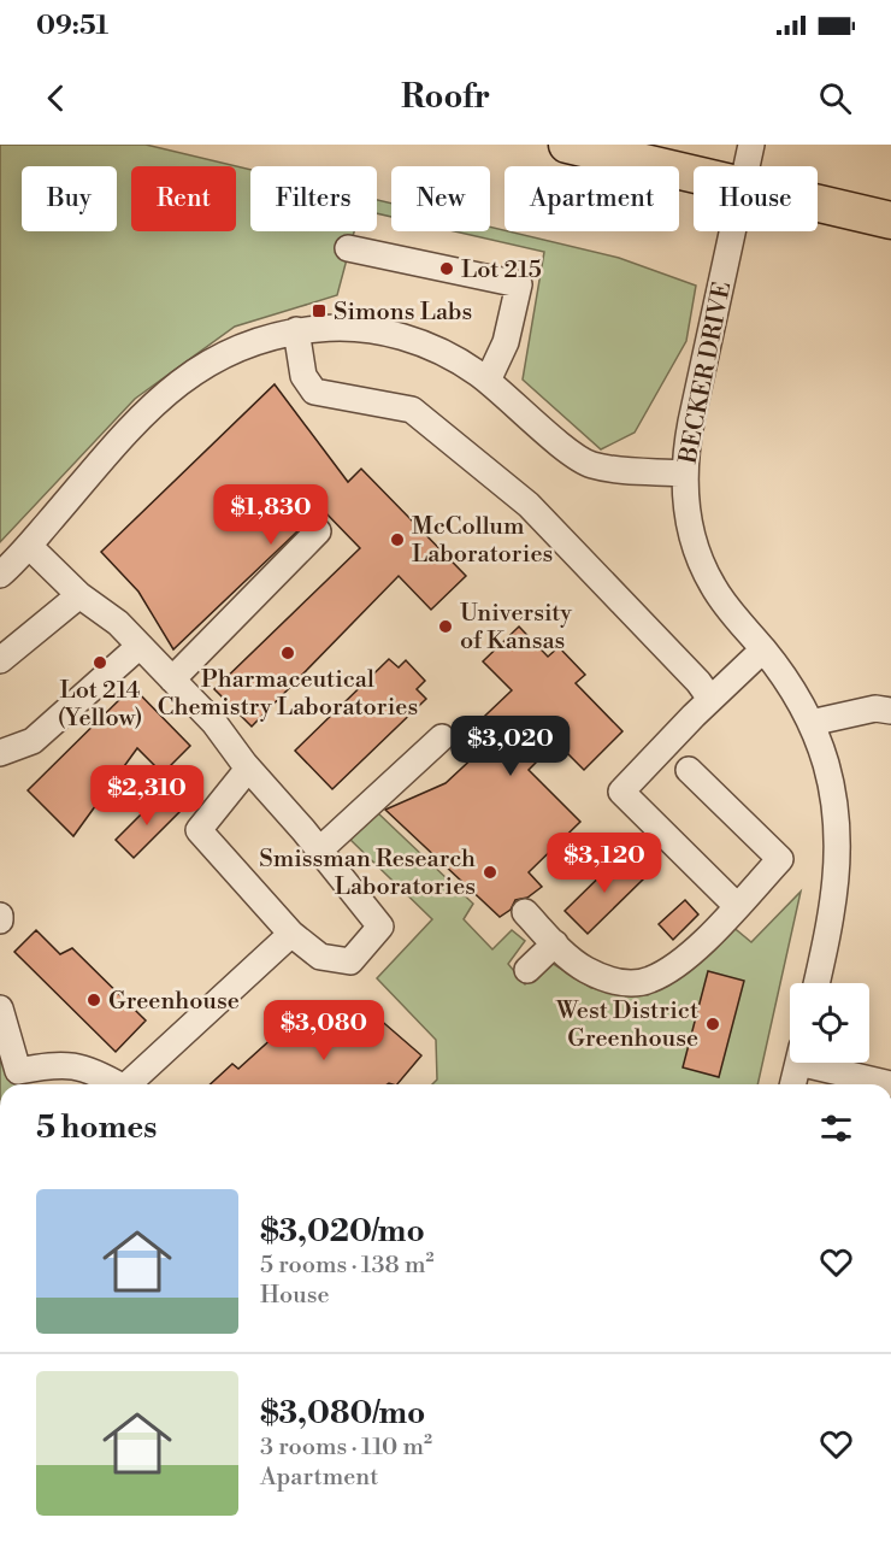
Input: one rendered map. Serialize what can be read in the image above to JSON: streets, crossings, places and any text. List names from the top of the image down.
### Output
{
  "streets": {
    "street": ["BECKER DRIVE"]
  },
  "places": {
    "other": [
      "Lot 215",
      "McCollum Laboratories",
      "University of Kansas",
      "Pharmaceutical Chemistry Laboratories",
      "Lot 214 (Yellow)",
      "Smissman Research Laboratories",
      "Greenhouse",
      "West District Greenhouse"
    ],
    "transit": ["Simons Labs"]
  },
  "page": {
    "status": "09:51",
    "header": "Roofr",
    "chip": [
      "Buy",
      "Rent",
      "Filters",
      "New",
      "Apartment",
      "House"
    ],
    "price": [
      "$1,830",
      "$3,020",
      "$2,310",
      "$3,120",
      "$3,080"
    ],
    "heading": "5 homes",
    "list": [
      {
        "name": "$3,020/mo",
        "note": "5 rooms · 138 m² · House"
      },
      {
        "name": "$3,080/mo",
        "note": "3 rooms · 110 m² · Apartment"
      }
    ]
  }
}
